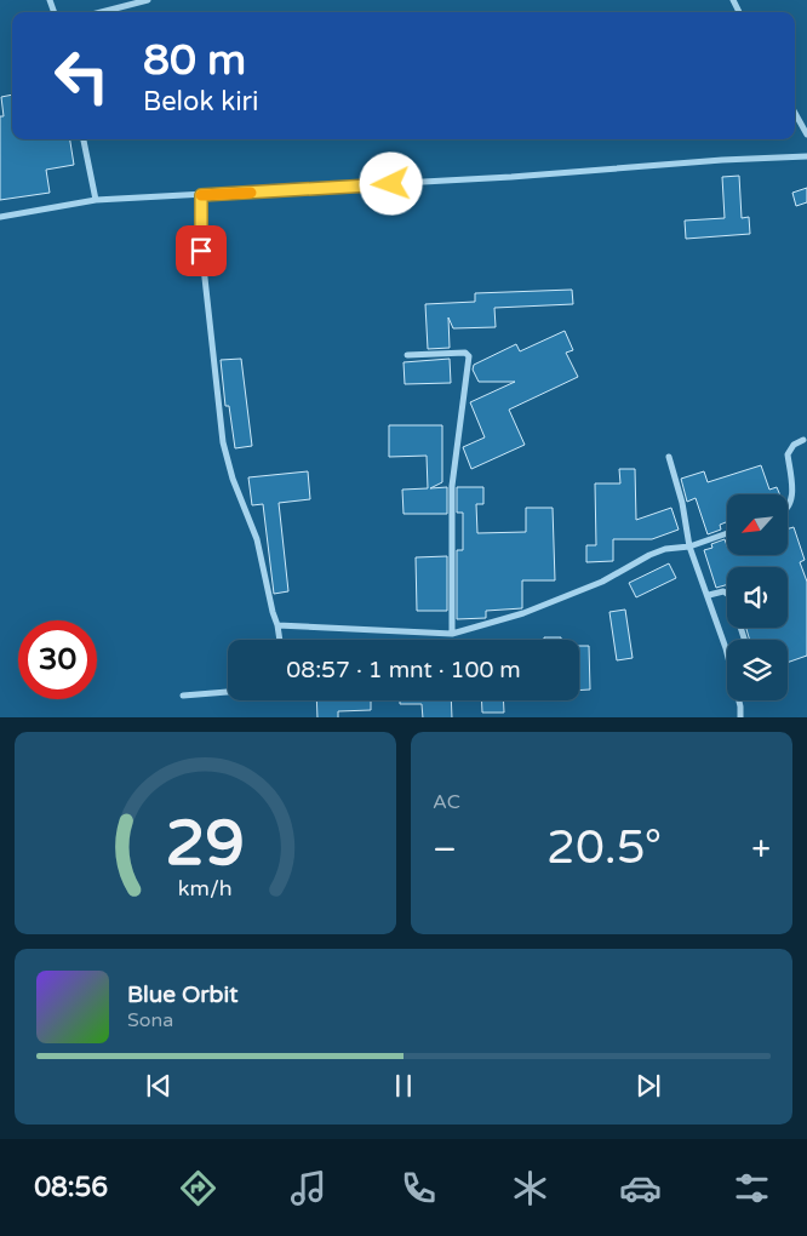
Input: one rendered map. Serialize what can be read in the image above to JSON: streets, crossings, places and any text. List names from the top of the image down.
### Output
{
  "north": "bottom left",
  "page": {
    "turn": ["80 m", "Belok kiri"],
    "limit": "30",
    "trip": "08:57 · 1 mnt · 100 m",
    "tile": "AC",
    "heat": ["−", "20.5°", "+"],
    "song": ["Blue Orbit", "Sona"],
    "tabs": "08:56",
    "gauge": ["29", "km/h"]
  }
}
